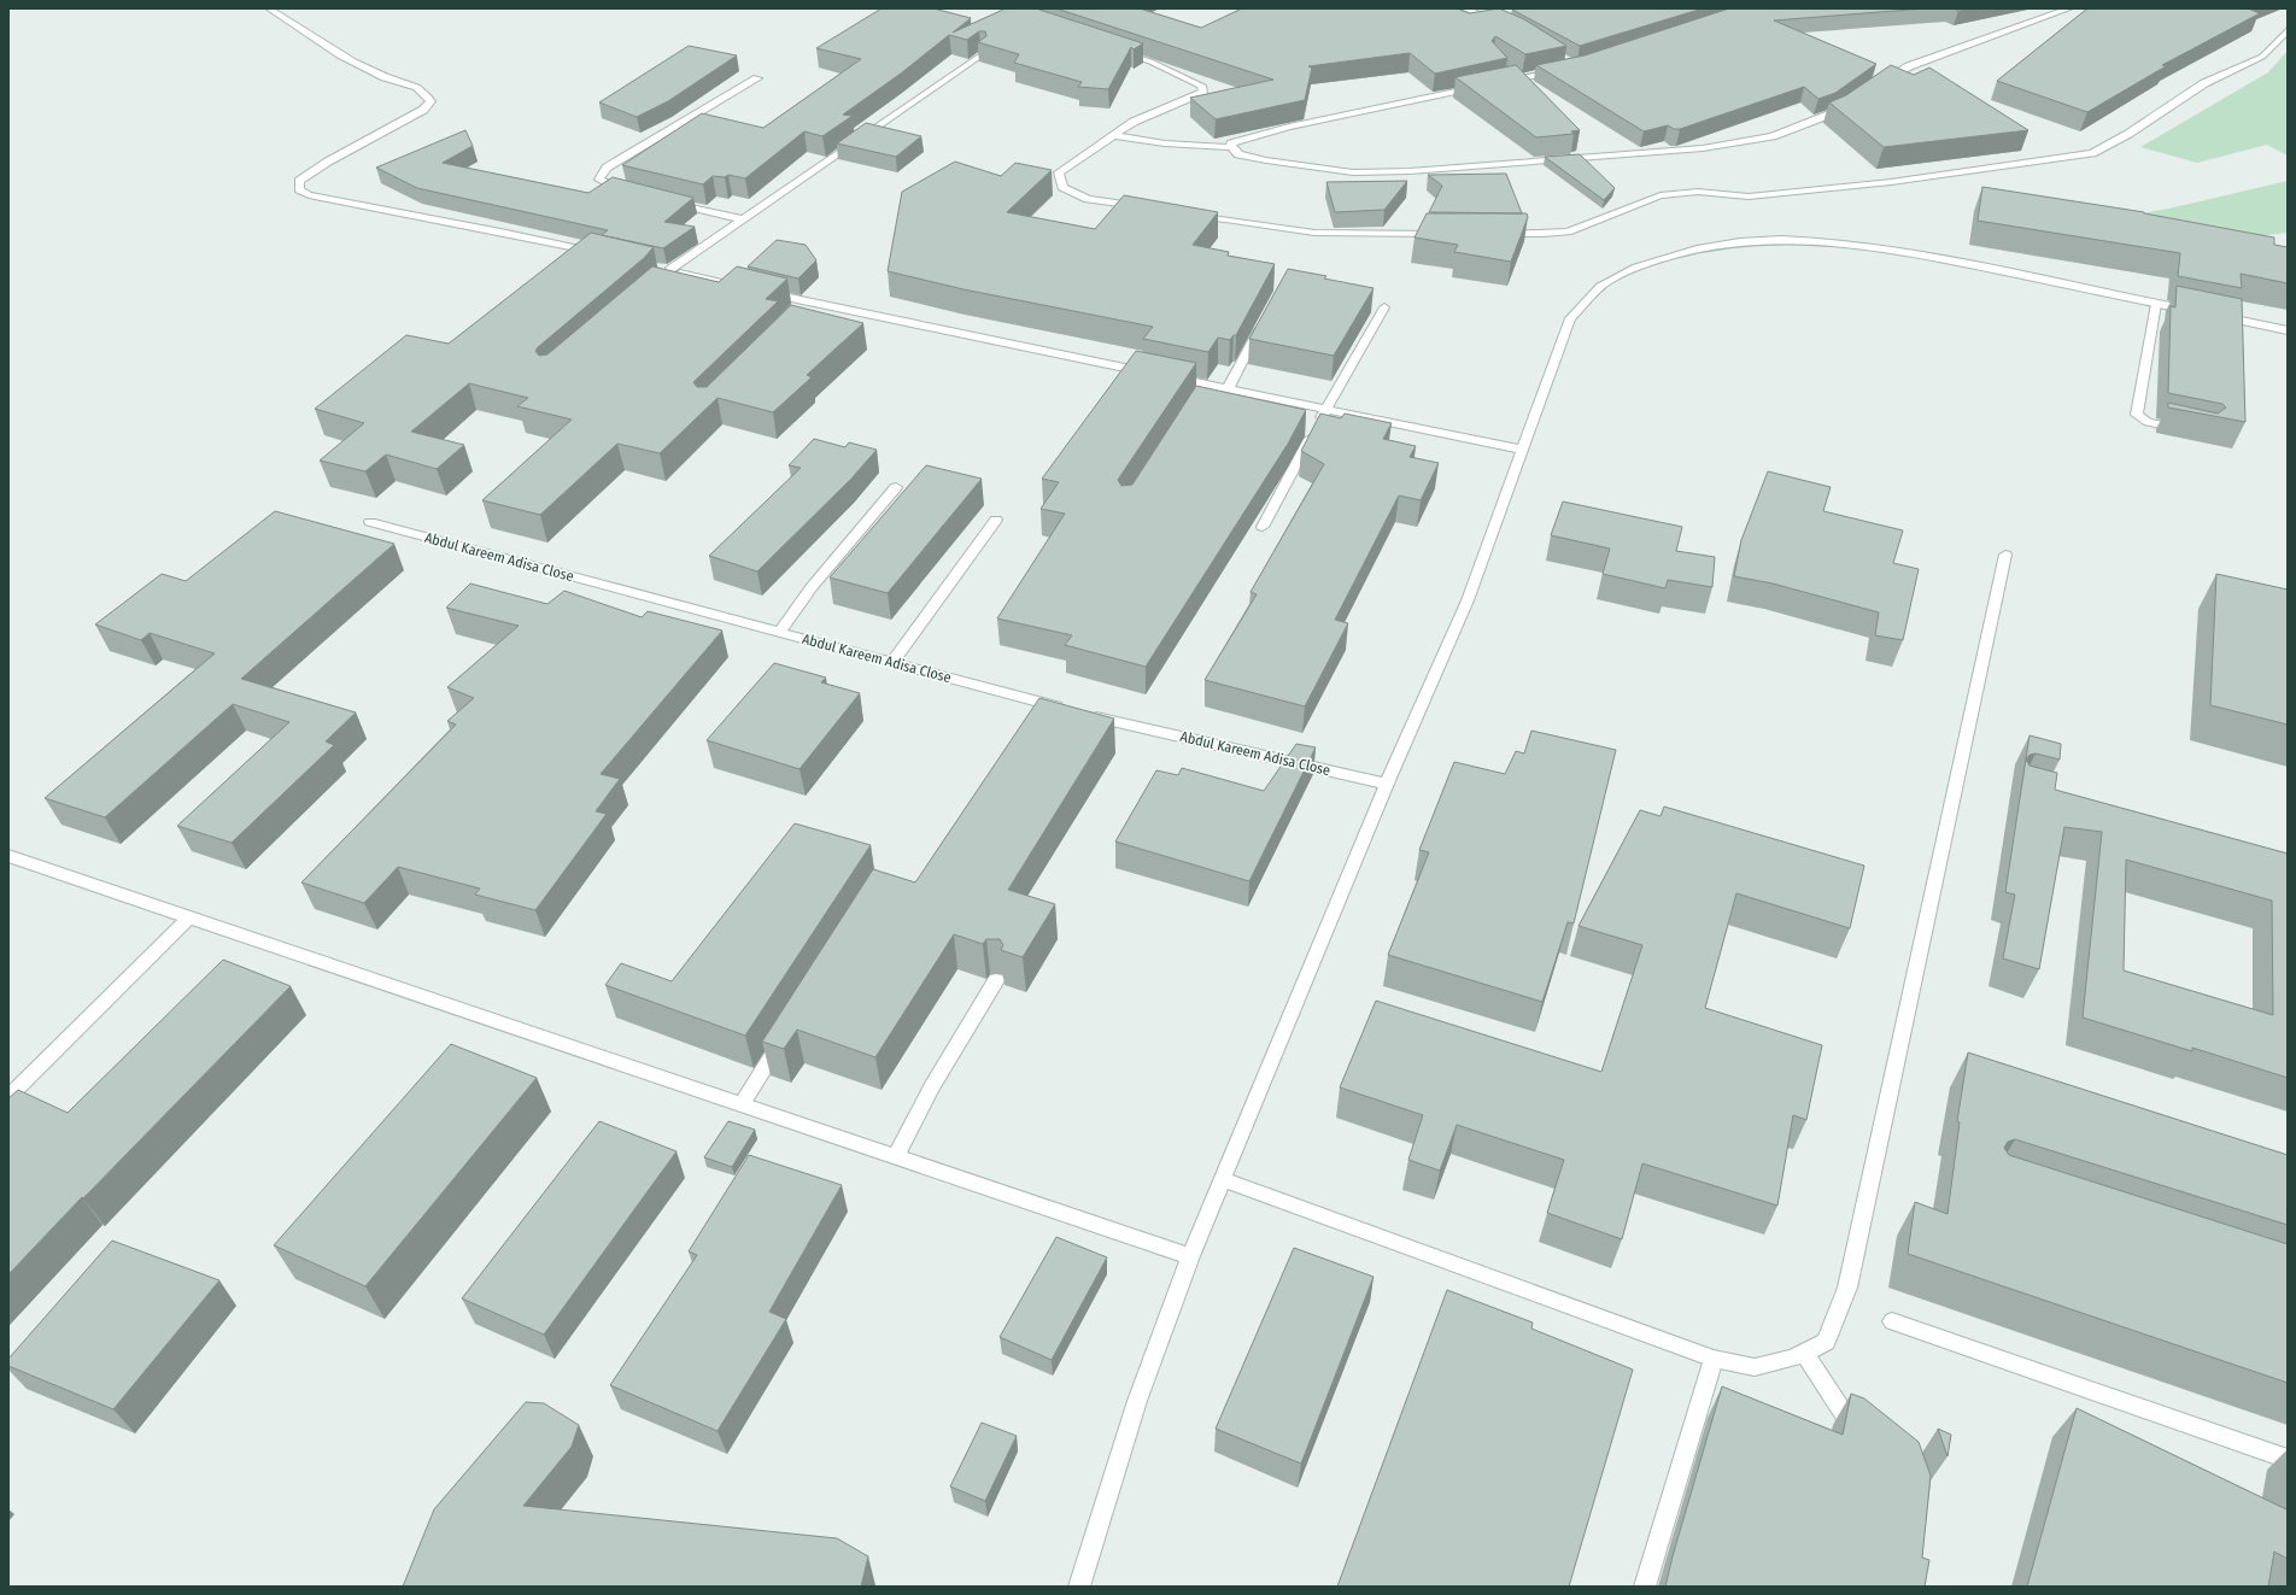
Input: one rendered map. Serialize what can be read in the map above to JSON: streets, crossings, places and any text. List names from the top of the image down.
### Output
{
  "streets": {
    "street": ["Abdul Kareem Adisa Close"]
  }
}
